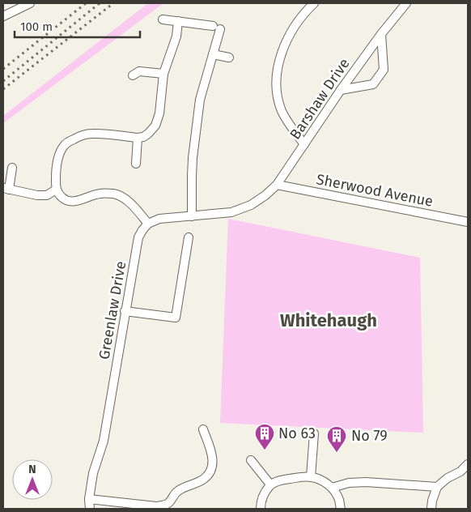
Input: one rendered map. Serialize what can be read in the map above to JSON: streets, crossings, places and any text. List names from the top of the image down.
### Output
{
  "streets": {
    "street": ["Barshaw Drive", "Sherwood Avenue", "Greenlaw Drive"]
  },
  "crossings": [
    ["Barshaw Drive", "Sherwood Avenue"]
  ],
  "districts": ["Whitehaugh"],
  "places": {
    "building": ["No 63", "No 79"]
  },
  "scale_bar": "100 m",
  "north": "top"
}
